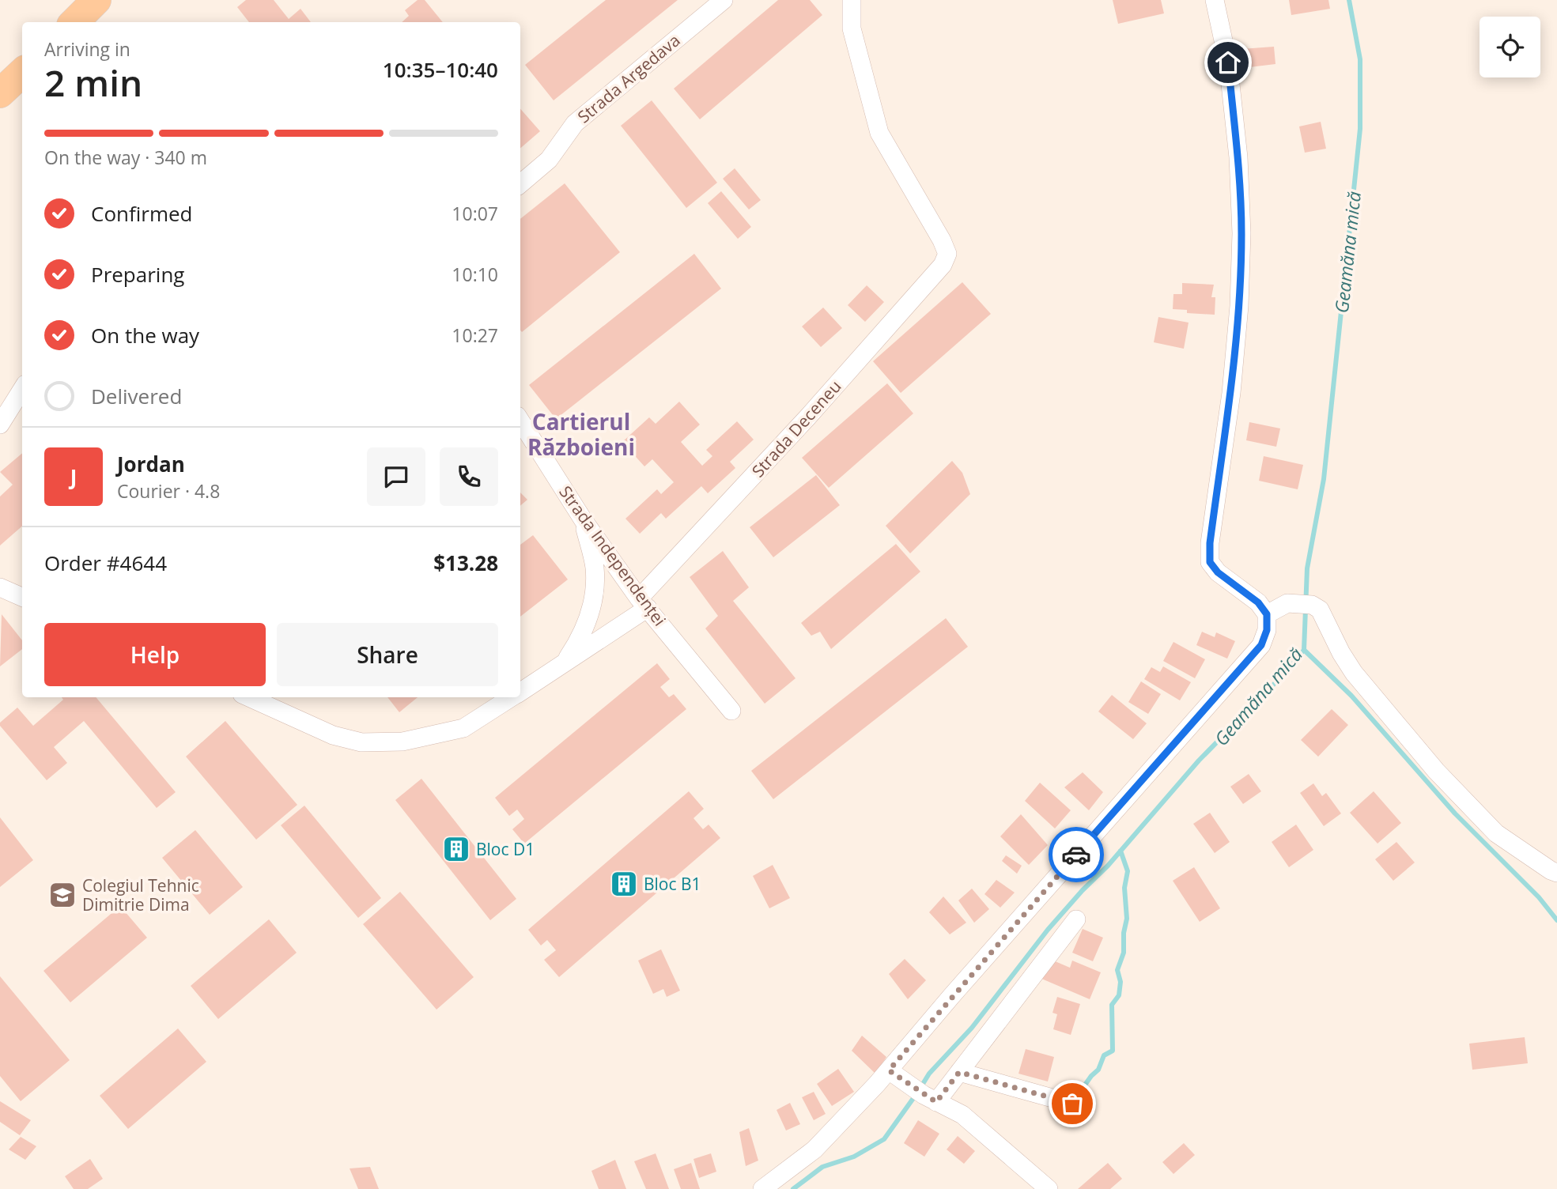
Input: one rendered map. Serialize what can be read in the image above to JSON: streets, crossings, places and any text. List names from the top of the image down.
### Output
{
  "streets": {
    "street": ["Strada Argedava", "Strada Deceneu", "Strada Independenței"]
  },
  "crossings": [
    ["Strada Deceneu", "Strada Independenței"]
  ],
  "districts": ["Cartierul Războieni"],
  "water": ["Geamăna mică"],
  "places": {
    "building": ["Bloc D1", "Bloc B1"],
    "school or university": ["Colegiul Tehnic Dimitrie Dima"]
  },
  "page": {
    "heading": ["2 min", "Arriving in", "10:35–10:40"],
    "panel": [
      "Jordan",
      "Courier · 4.8",
      "Order #4644",
      "$13.28"
    ],
    "bar": "On the way · 340 m",
    "list": [
      ["Confirmed", "10:07"],
      ["Preparing", "10:10"],
      ["On the way", "10:27"],
      "Delivered"
    ],
    "round": "J",
    "buttons": ["Help", "Share"]
  }
}
